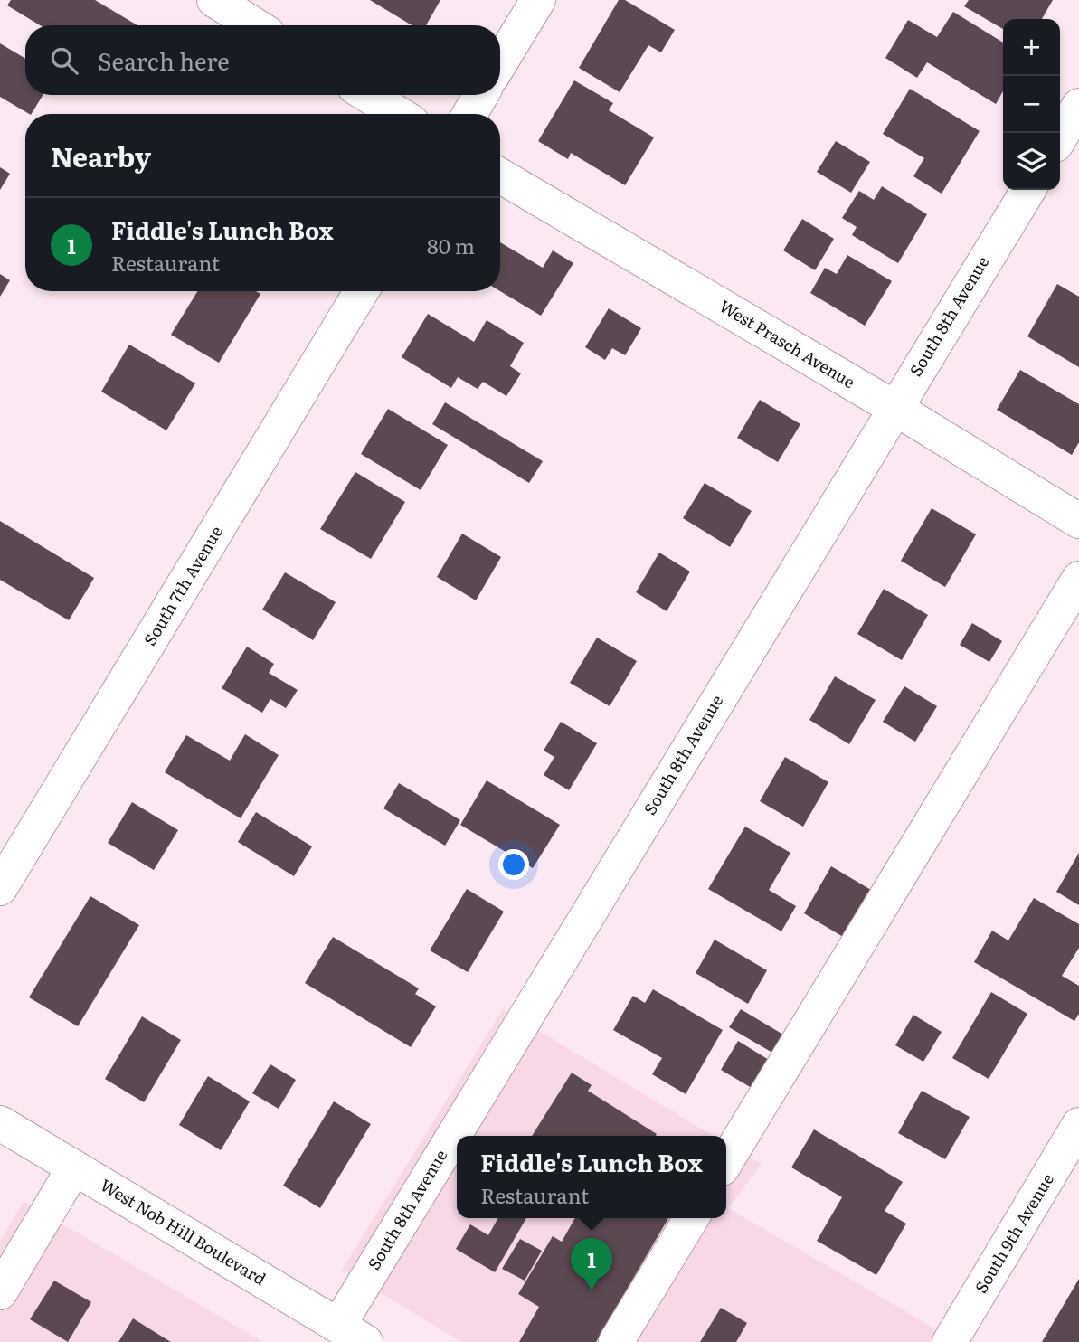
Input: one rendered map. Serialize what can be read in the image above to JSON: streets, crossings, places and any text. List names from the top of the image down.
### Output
{
  "streets": {
    "street": [
      "South 8th Avenue",
      "West Prasch Avenue",
      "South 7th Avenue",
      "West Nob Hill Boulevard",
      "South 9th Avenue"
    ]
  },
  "crossings": [
    ["South 8th Avenue", "West Prasch Avenue"],
    ["South 8th Avenue", "West Nob Hill Boulevard"]
  ],
  "page": {
    "map_buttons": ["+", "−"],
    "search": "Search here",
    "heading": "Nearby",
    "list": [
      {
        "mark": "1",
        "name": "Fiddle's Lunch Box",
        "note": "Restaurant",
        "value": "80 m"
      }
    ],
    "popup": ["Fiddle's Lunch Box", "Restaurant"],
    "pins": "1"
  }
}
